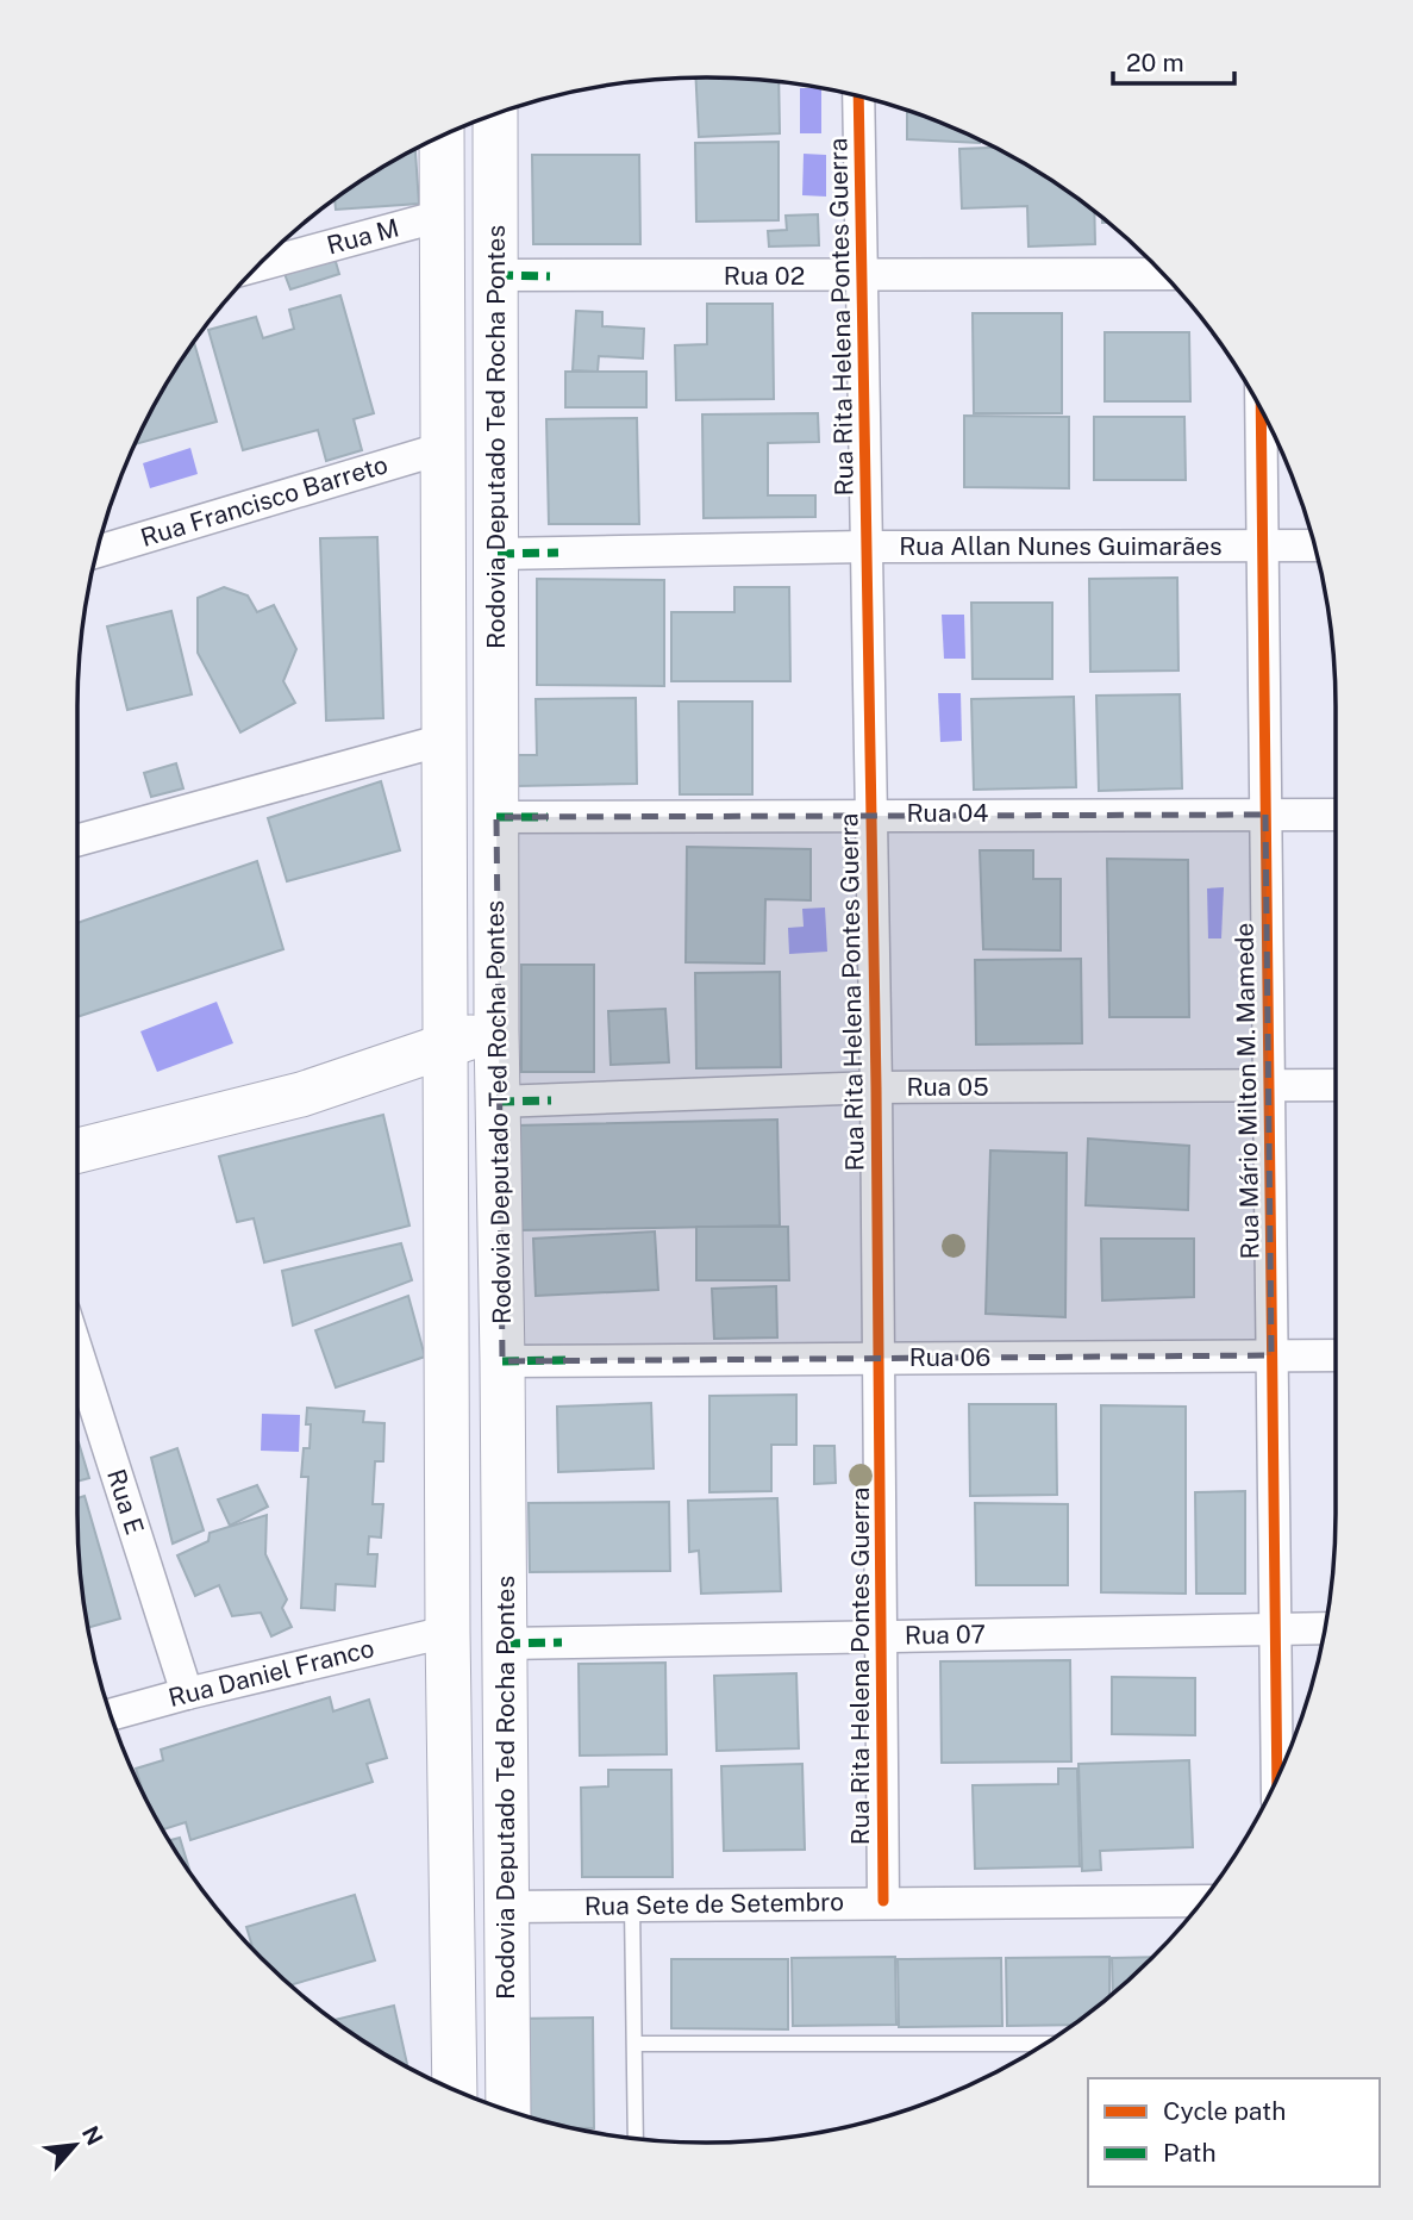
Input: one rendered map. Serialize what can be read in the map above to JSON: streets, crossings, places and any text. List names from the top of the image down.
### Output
{
  "streets": {
    "main road": ["Rodovia Deputado Ted Rocha Pontes"],
    "street": [
      "Rua M",
      "Rua 02",
      "Rua Rita Helena Pontes Guerra",
      "Rua Francisco Barreto",
      "Rua Allan Nunes Guimarães",
      "Rua 04",
      "Rua 05",
      "Rua Mário Milton M. Mamede",
      "Rua 06",
      "Rua E",
      "Rua 07",
      "Rua Daniel Franco",
      "Rua Sete de Setembro"
    ]
  },
  "crossings": [
    ["Rua M", "Rodovia Deputado Ted Rocha Pontes"],
    ["Rua 02", "Rua Rita Helena Pontes Guerra"],
    ["Rua 02", "Rodovia Deputado Ted Rocha Pontes"],
    ["Rua Rita Helena Pontes Guerra", "Rua Allan Nunes Guimarães"],
    ["Rua Rita Helena Pontes Guerra", "Rua 04"],
    ["Rua Rita Helena Pontes Guerra", "Rua 05"],
    ["Rua Rita Helena Pontes Guerra", "Rua 06"],
    ["Rua Rita Helena Pontes Guerra", "Rua 07"],
    ["Rua Rita Helena Pontes Guerra", "Rua Sete de Setembro"],
    ["Rodovia Deputado Ted Rocha Pontes", "Rua Francisco Barreto"],
    ["Rodovia Deputado Ted Rocha Pontes", "Rua Allan Nunes Guimarães"],
    ["Rodovia Deputado Ted Rocha Pontes", "Rua 04"],
    ["Rodovia Deputado Ted Rocha Pontes", "Rua 05"],
    ["Rodovia Deputado Ted Rocha Pontes", "Rua 06"],
    ["Rodovia Deputado Ted Rocha Pontes", "Rua 07"],
    ["Rodovia Deputado Ted Rocha Pontes", "Rua Daniel Franco"],
    ["Rodovia Deputado Ted Rocha Pontes", "Rua Sete de Setembro"],
    ["Rua Allan Nunes Guimarães", "Rua Mário Milton M. Mamede"],
    ["Rua 04", "Rua Mário Milton M. Mamede"],
    ["Rua 05", "Rua Mário Milton M. Mamede"],
    ["Rua Mário Milton M. Mamede", "Rua 06"],
    ["Rua Mário Milton M. Mamede", "Rua 07"],
    ["Rua E", "Rua Daniel Franco"]
  ],
  "legend": ["Cycle path", "Path"],
  "scale_bar": "20 m",
  "north": "top right"
}
